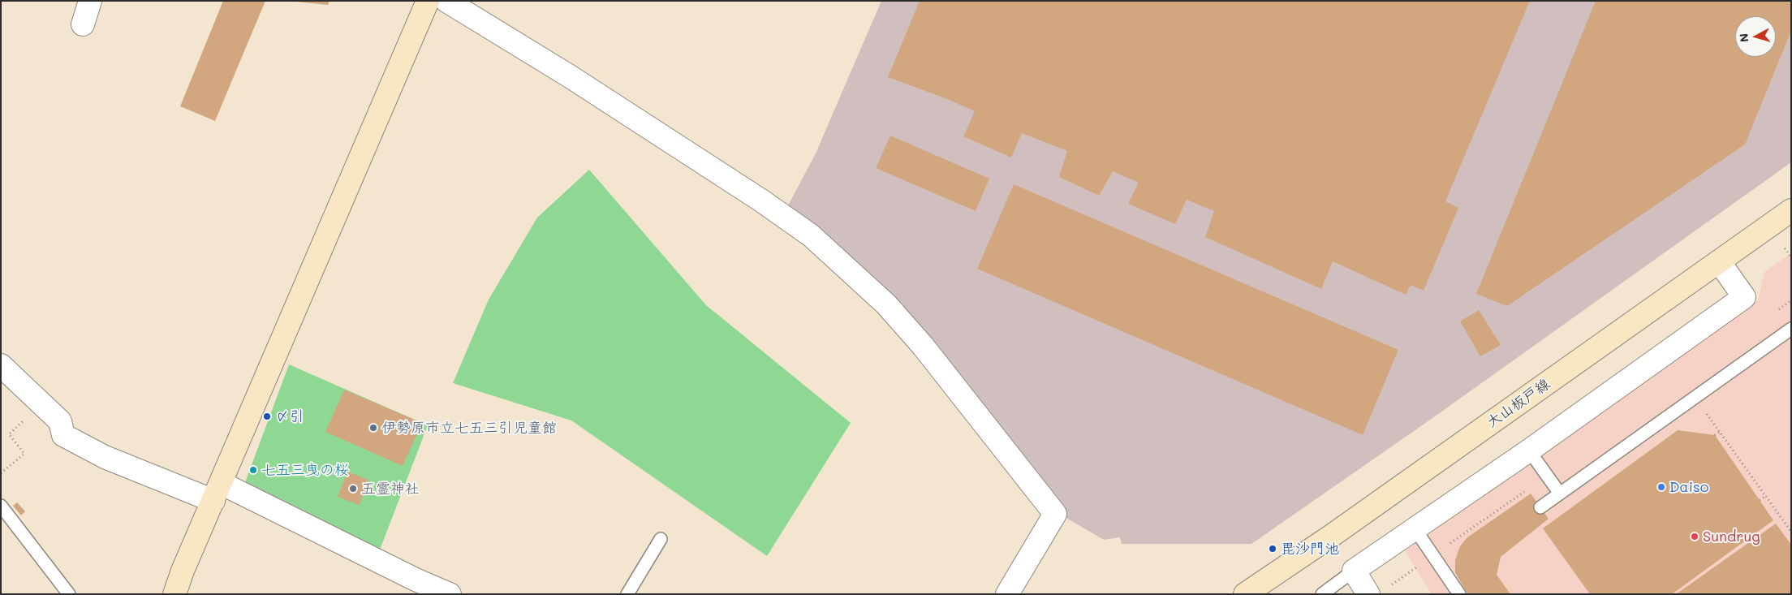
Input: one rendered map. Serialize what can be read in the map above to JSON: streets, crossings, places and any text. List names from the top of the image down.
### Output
{
  "streets": {
    "main road": ["大山板戸線"]
  },
  "places": [
    "〆引",
    "伊勢原市立七五三引児童館",
    "七五三曳の桜",
    "Daiso",
    "五霊神社",
    "Sundrug",
    "毘沙門池"
  ],
  "north": "left"
}
